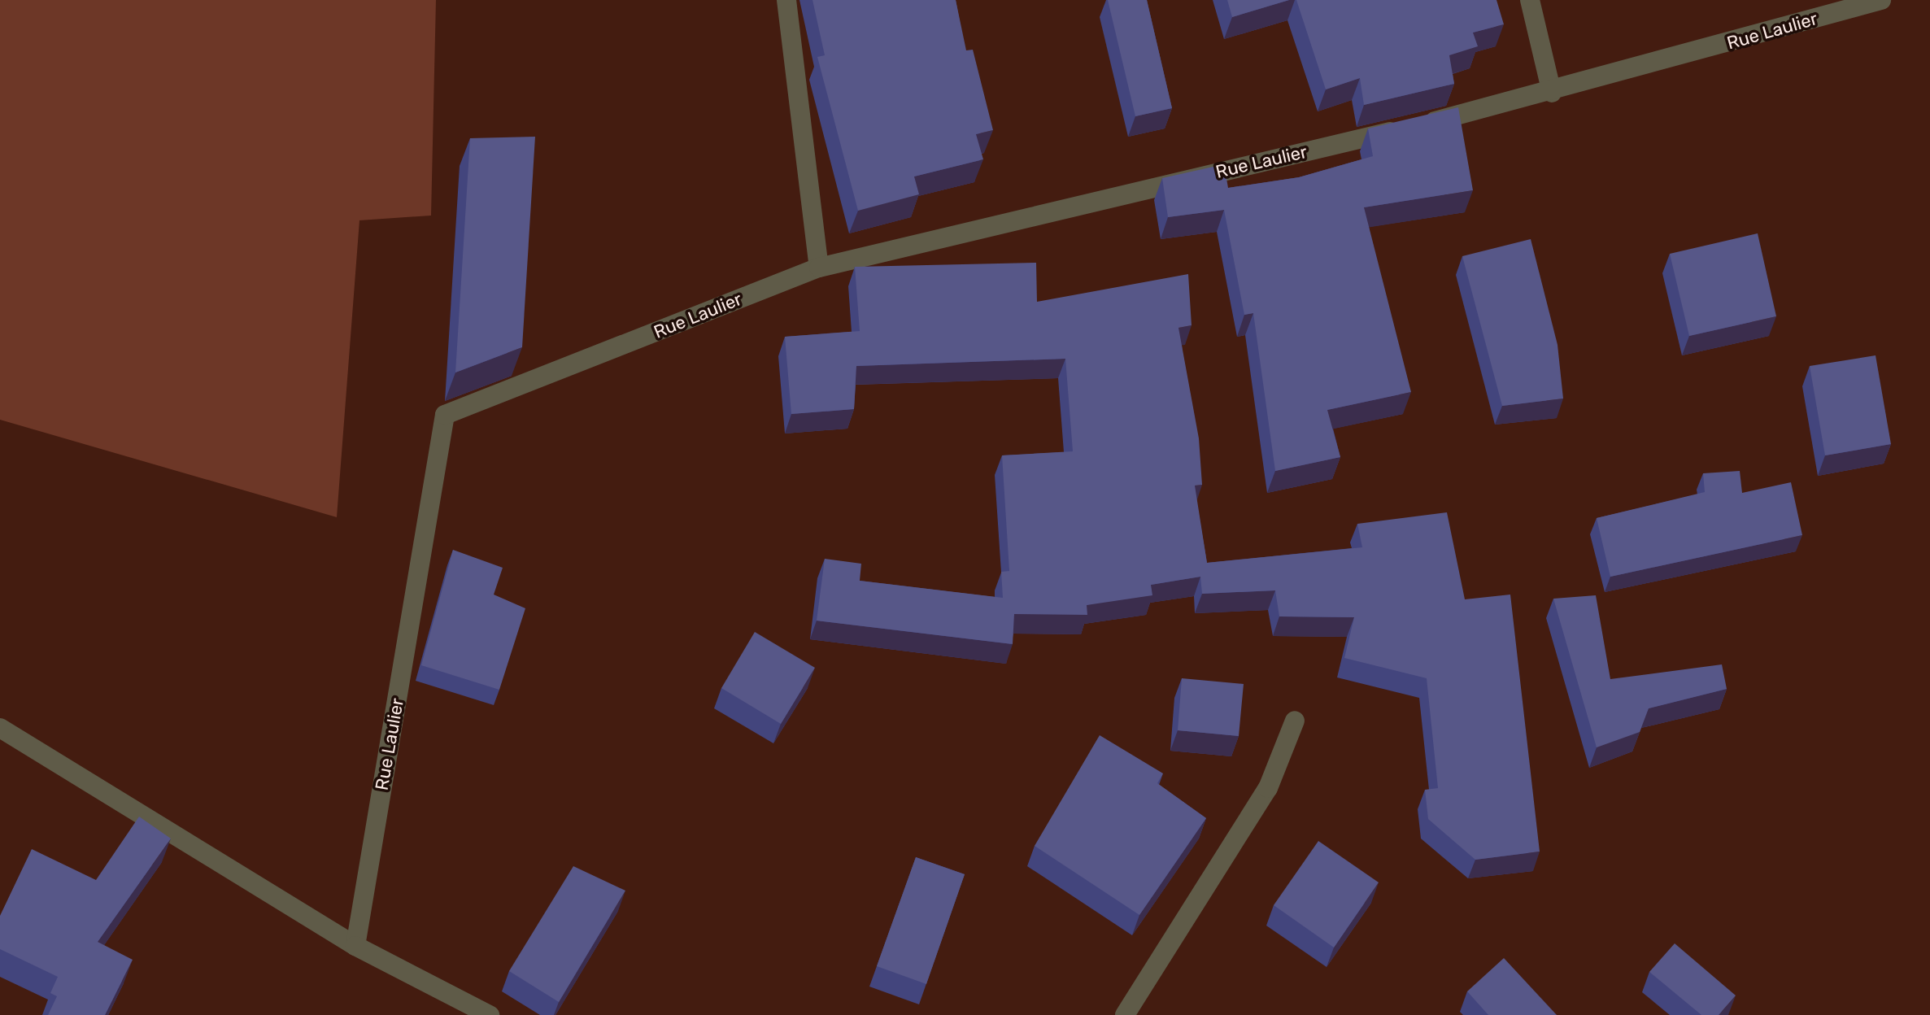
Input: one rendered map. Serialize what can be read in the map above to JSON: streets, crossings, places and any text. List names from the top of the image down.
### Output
{
  "streets": {
    "street": ["Rue Laulier"]
  }
}
